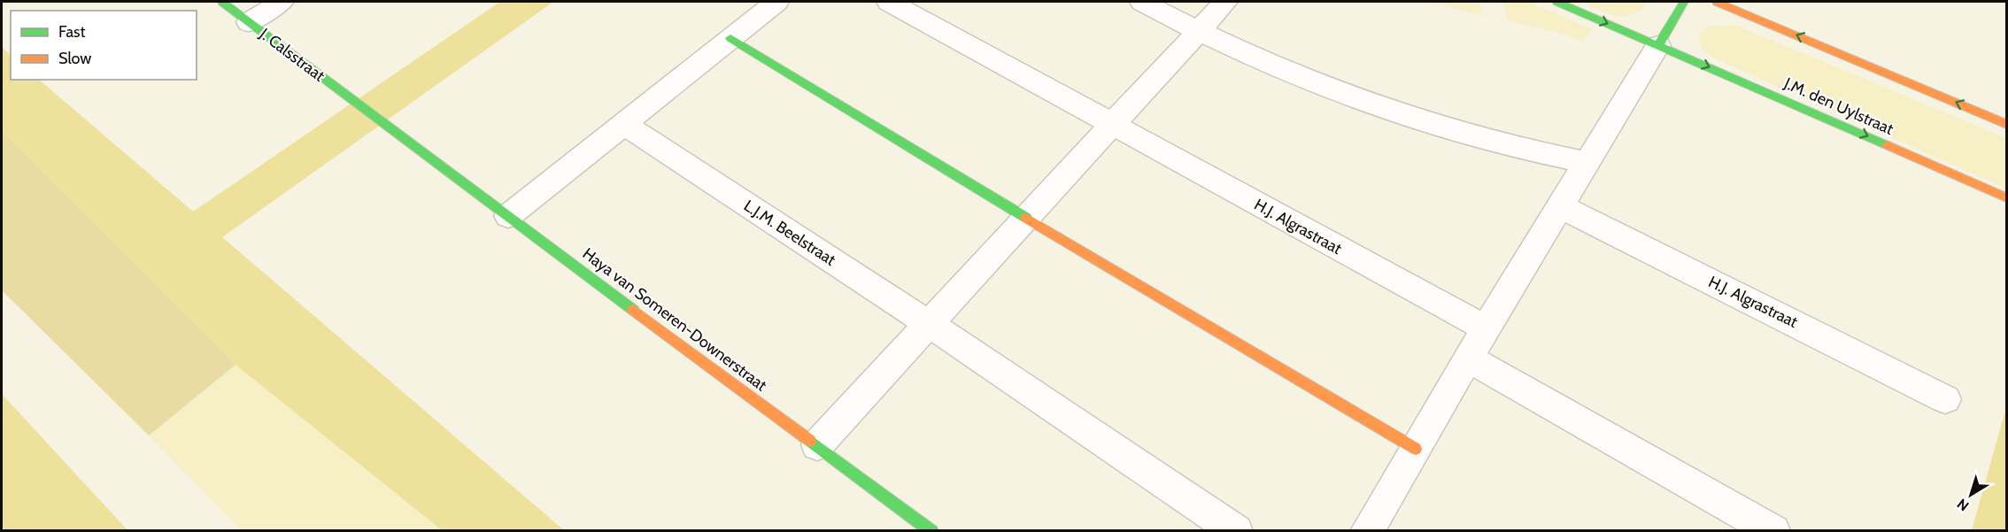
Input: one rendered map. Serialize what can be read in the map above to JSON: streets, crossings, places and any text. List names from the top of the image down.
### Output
{
  "streets": {
    "street": [
      "J. Calsstraat",
      "J.M. den Uylstraat",
      "H.J. Algrastraat",
      "L.J.M. Beelstraat",
      "Haya van Someren-Downerstraat"
    ]
  },
  "crossings": [
    ["J. Calsstraat", "Haya van Someren-Downerstraat"]
  ],
  "legend": ["Fast", "Slow"],
  "north": "bottom left"
}
